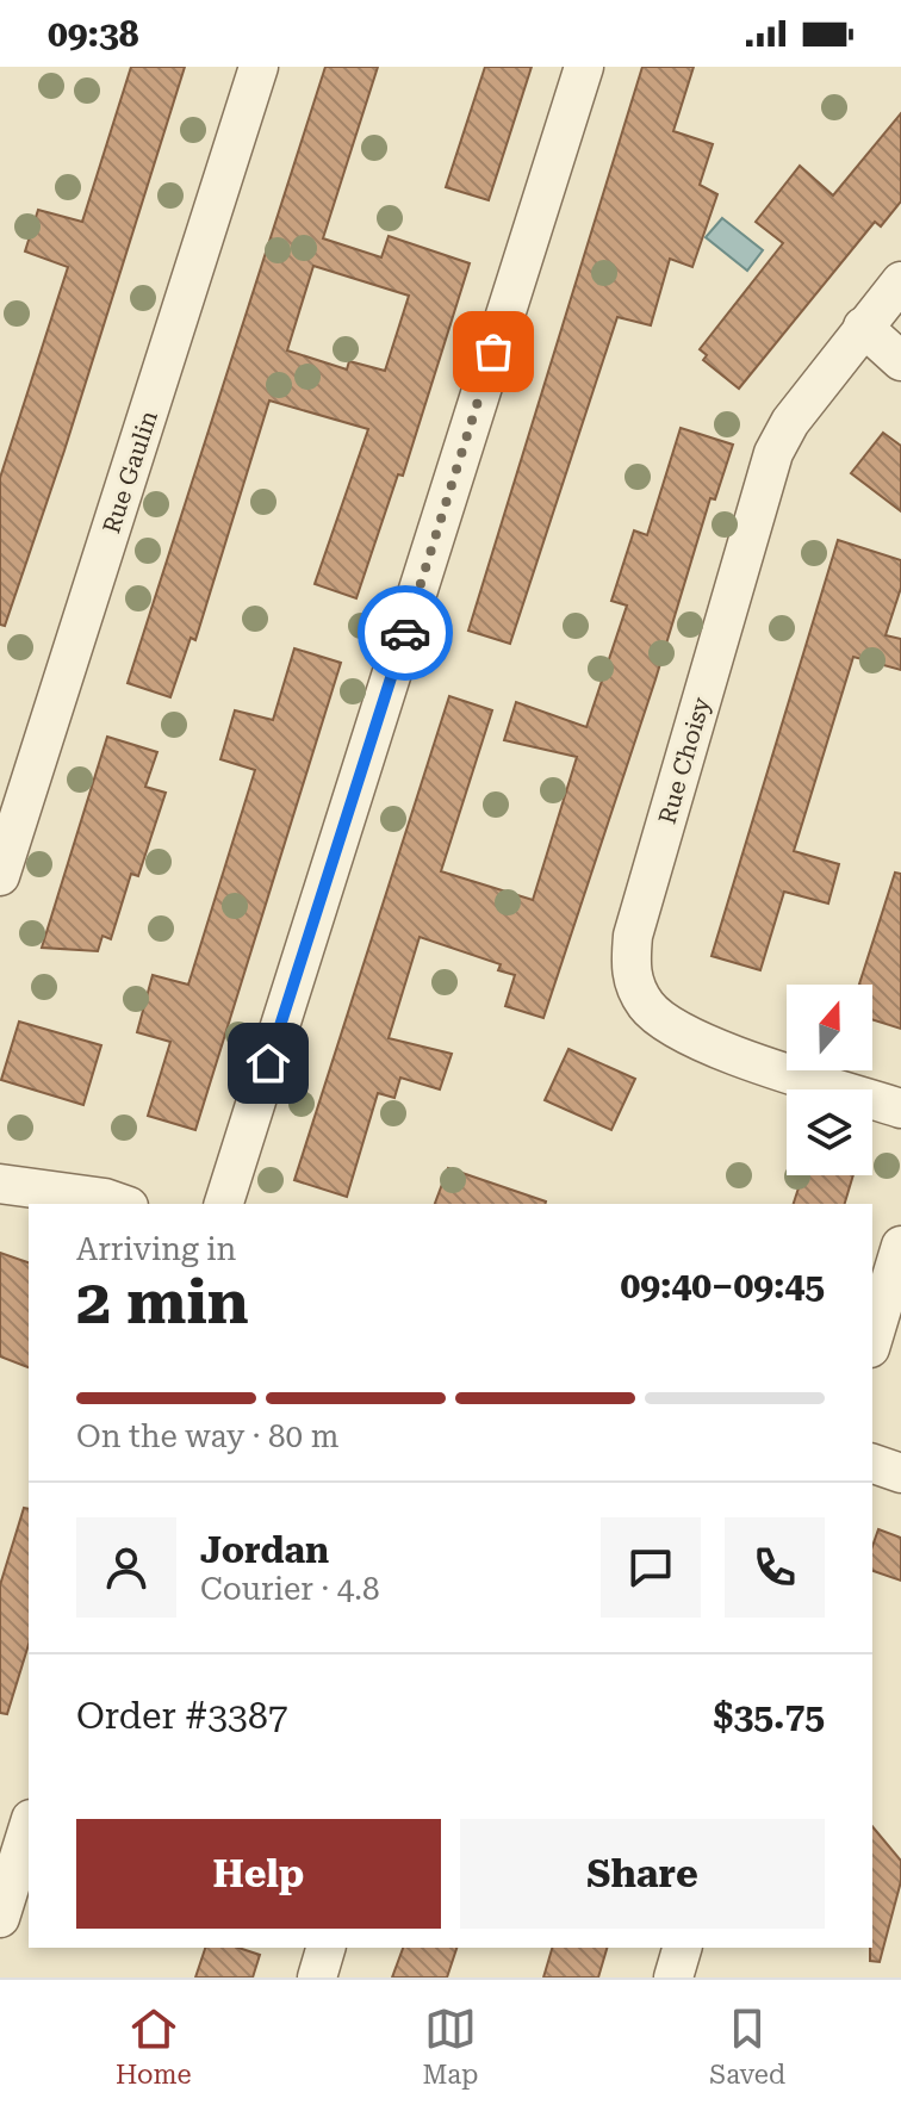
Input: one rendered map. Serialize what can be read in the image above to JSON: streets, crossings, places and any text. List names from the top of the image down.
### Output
{
  "streets": {
    "street": ["Rue Gaulin", "Rue Choisy"]
  },
  "north": "top",
  "page": {
    "status": "09:38",
    "heading": ["2 min", "Arriving in", "09:40–09:45"],
    "panel": [
      "Jordan",
      "Courier · 4.8",
      "Order #3387",
      "$35.75"
    ],
    "bar": "On the way · 80 m",
    "buttons": ["Help", "Share"],
    "tabs": ["Home", "Map", "Saved"]
  }
}
